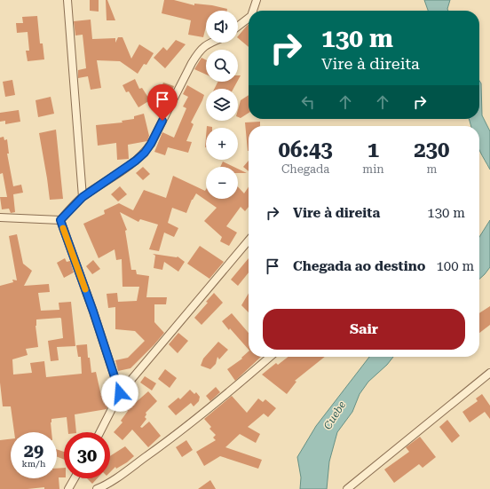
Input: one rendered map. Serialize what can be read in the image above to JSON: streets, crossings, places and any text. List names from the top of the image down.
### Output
{
  "water": ["Cuebe"],
  "page": {
    "map_buttons": ["+", "−"],
    "turn": ["130 m", "Vire à direita"],
    "eta": [
      "06:43",
      "Chegada",
      "1",
      "min",
      "230",
      "m"
    ],
    "list": [
      {
        "name": "Vire à direita",
        "value": "130 m"
      },
      {
        "name": "Chegada ao destino",
        "value": "100 m"
      }
    ],
    "buttons": "Sair",
    "speed": "29 km/h",
    "limit": "30"
  }
}
